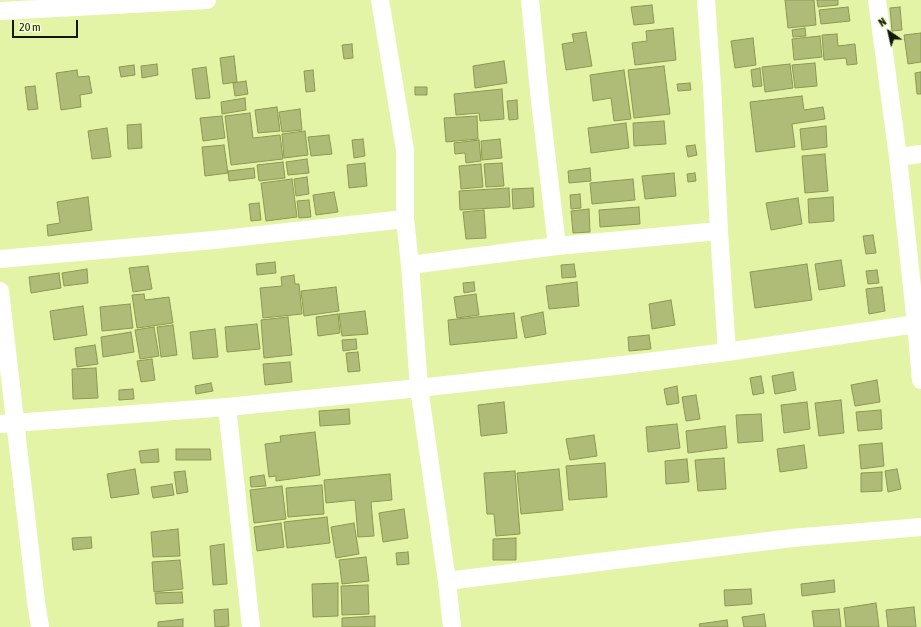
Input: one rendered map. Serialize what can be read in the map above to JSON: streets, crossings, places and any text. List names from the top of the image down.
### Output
{
  "scale_bar": "20 m",
  "north": "top left"
}
